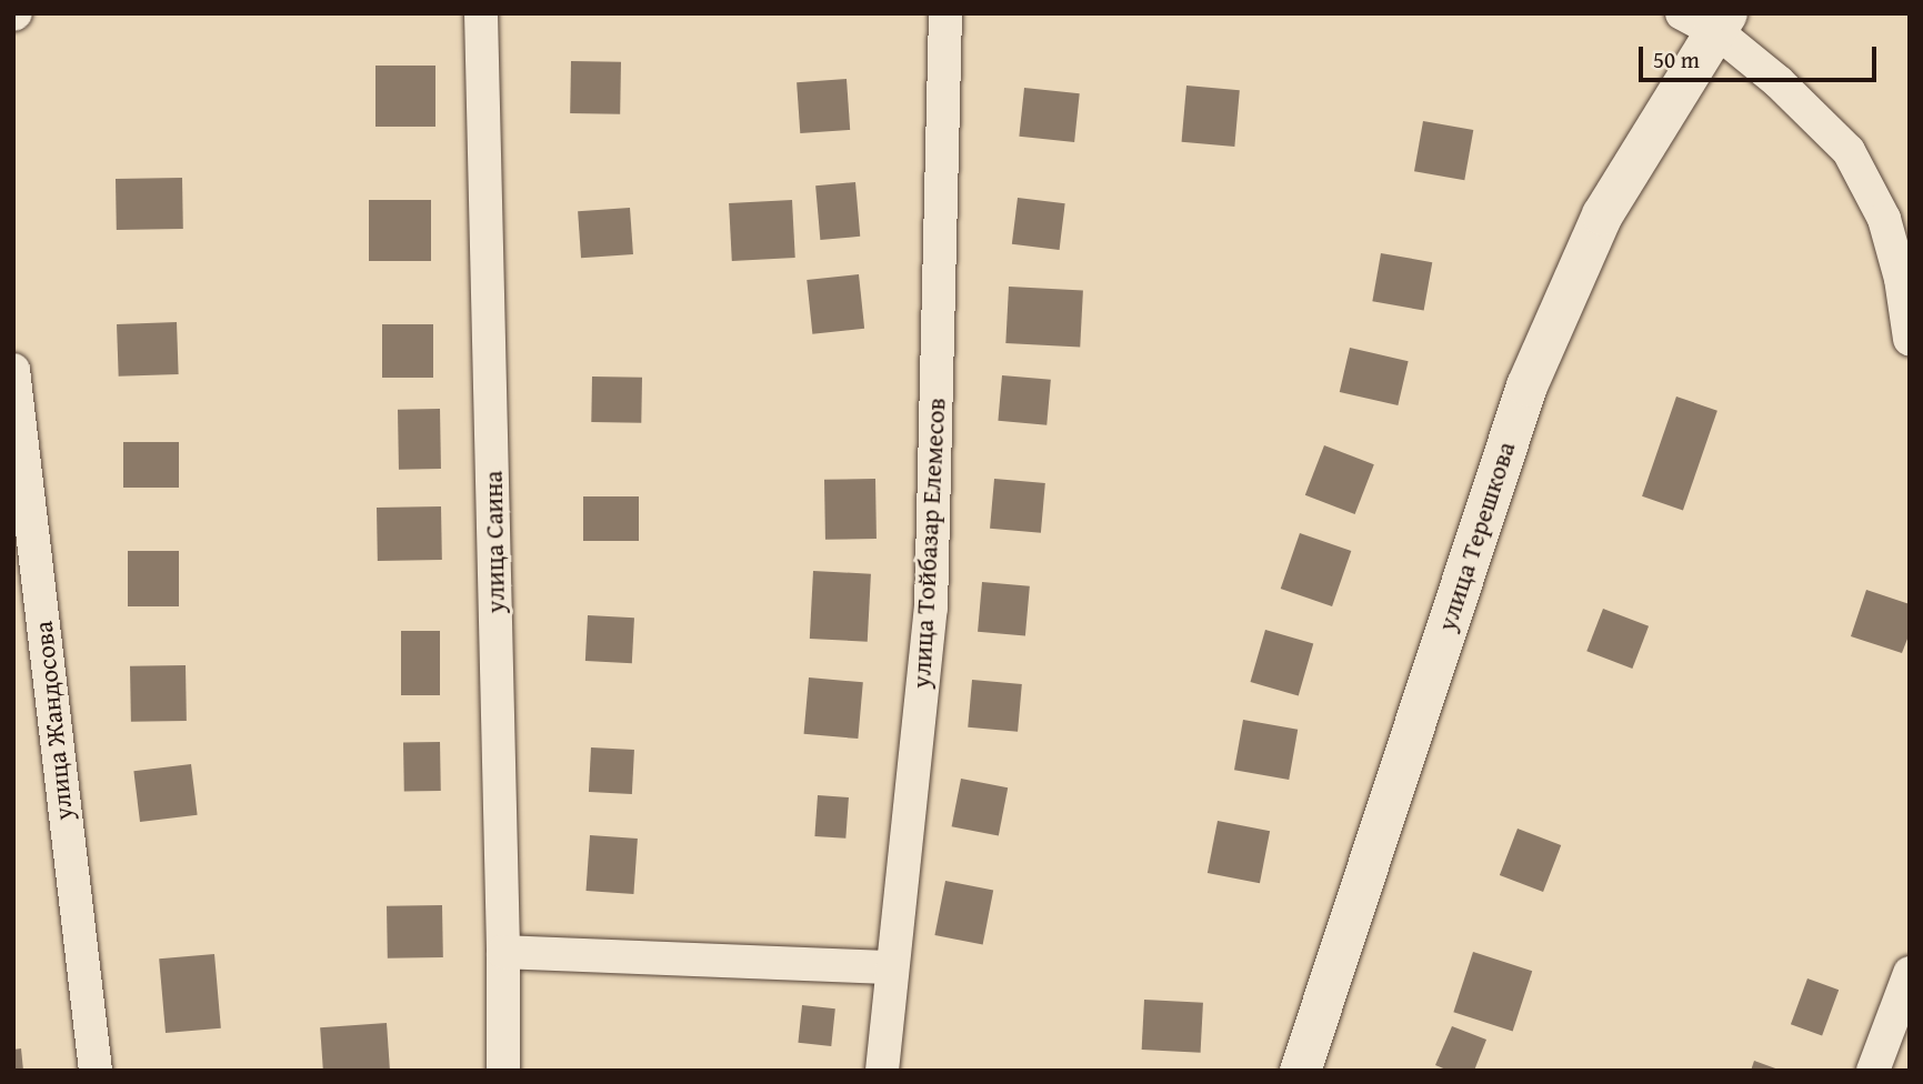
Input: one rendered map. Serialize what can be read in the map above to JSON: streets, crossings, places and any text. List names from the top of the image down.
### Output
{
  "streets": {
    "street": [
      "улица Терешкова",
      "улица Саина",
      "улица Тойбазар Елемесов",
      "улица Жандосова"
    ]
  },
  "scale_bar": "50 m"
}
